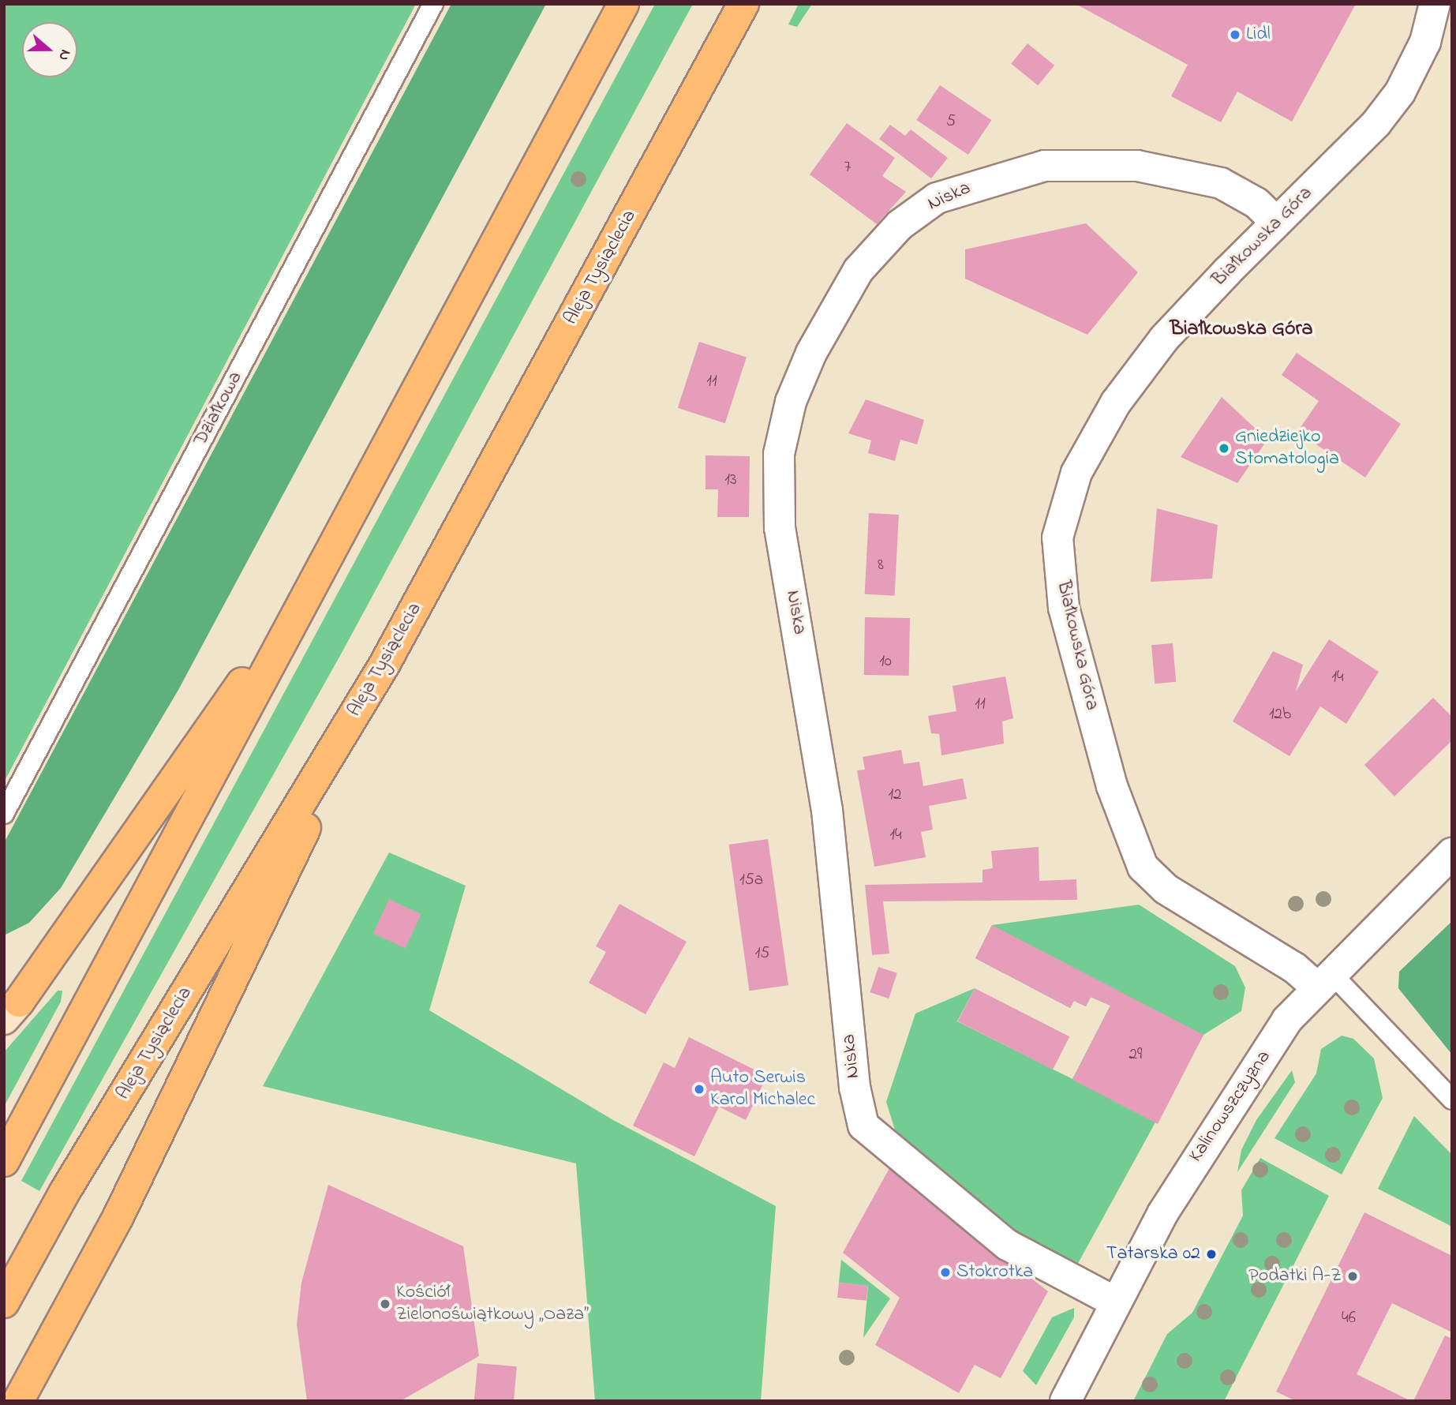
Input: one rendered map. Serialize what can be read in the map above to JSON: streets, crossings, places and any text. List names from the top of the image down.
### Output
{
  "streets": {
    "main road": ["Aleja Tysiąclecia"],
    "street": ["Niska", "Białkowska Góra", "Kalinowszczyzna"],
    "lane": ["Działkowa"]
  },
  "crossings": [
    ["Niska", "Białkowska Góra"],
    ["Niska", "Kalinowszczyzna"],
    ["Białkowska Góra", "Kalinowszczyzna"]
  ],
  "districts": ["Białkowska Góra"],
  "places": [
    "Lidl",
    "Gniedziejko Stomatologia",
    "Auto Serwis Karol Michalec",
    "Tatarska 02",
    "Stokrotka",
    "Podatki A-Z",
    "Kościół Zielonoświątkowy „Oaza”"
  ],
  "house_numbers": [
    "5",
    "7",
    "11",
    "13",
    "8",
    "10",
    "14",
    "11",
    "12b",
    "12",
    "14",
    "15a",
    "15",
    "29",
    "46"
  ],
  "north": "right"
}
